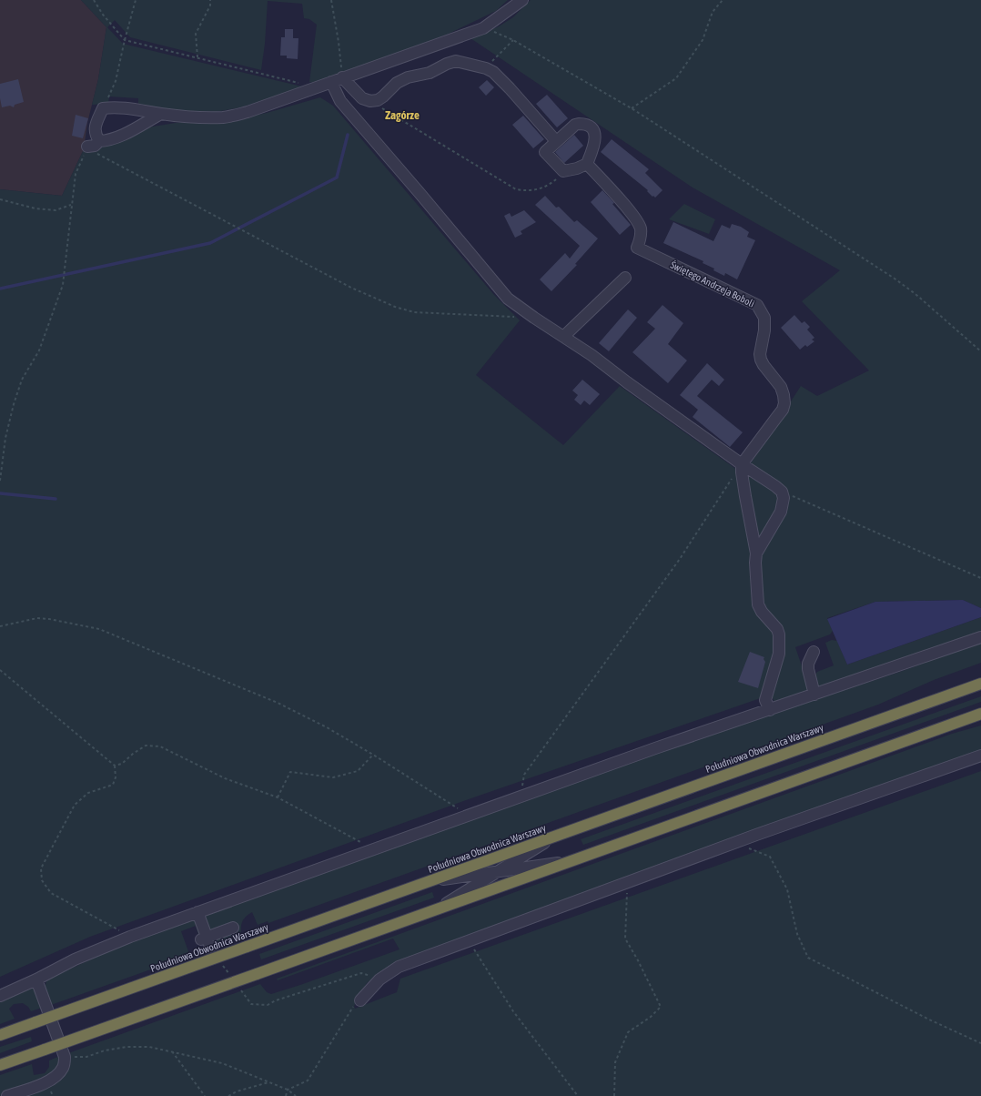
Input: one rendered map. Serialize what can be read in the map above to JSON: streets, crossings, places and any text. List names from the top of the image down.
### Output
{
  "streets": {
    "highway": ["Południowa Obwodnica Warszawy"],
    "street": ["Świętego Andrzeja Boboli"]
  },
  "districts": ["Zagórze"]
}
